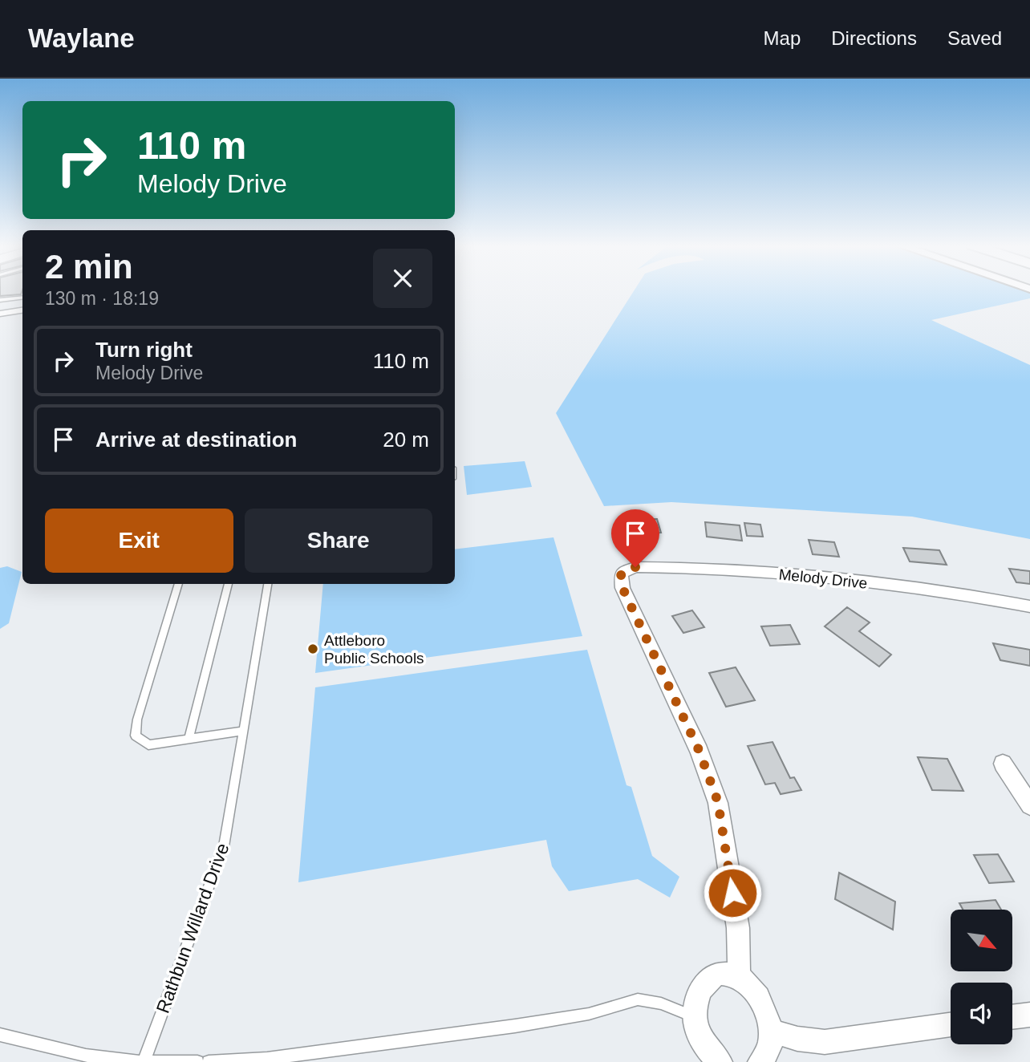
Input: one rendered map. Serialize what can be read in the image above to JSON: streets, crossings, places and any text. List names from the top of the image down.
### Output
{
  "streets": {
    "street": ["Melody Drive"],
    "lane": ["Rathbun Willard Drive"]
  },
  "places": ["Attleboro Public Schools"],
  "north": "bottom right",
  "page": {
    "header": "Waylane",
    "nav": ["Map", "Directions", "Saved"],
    "turn": ["110 m", "Melody Drive"],
    "heading": ["2 min", "130 m · 18:19"],
    "list": [
      {
        "name": "Turn right",
        "note": "Melody Drive",
        "value": "110 m"
      },
      {
        "name": "Arrive at destination",
        "value": "20 m"
      }
    ],
    "buttons": ["Exit", "Share"]
  }
}
